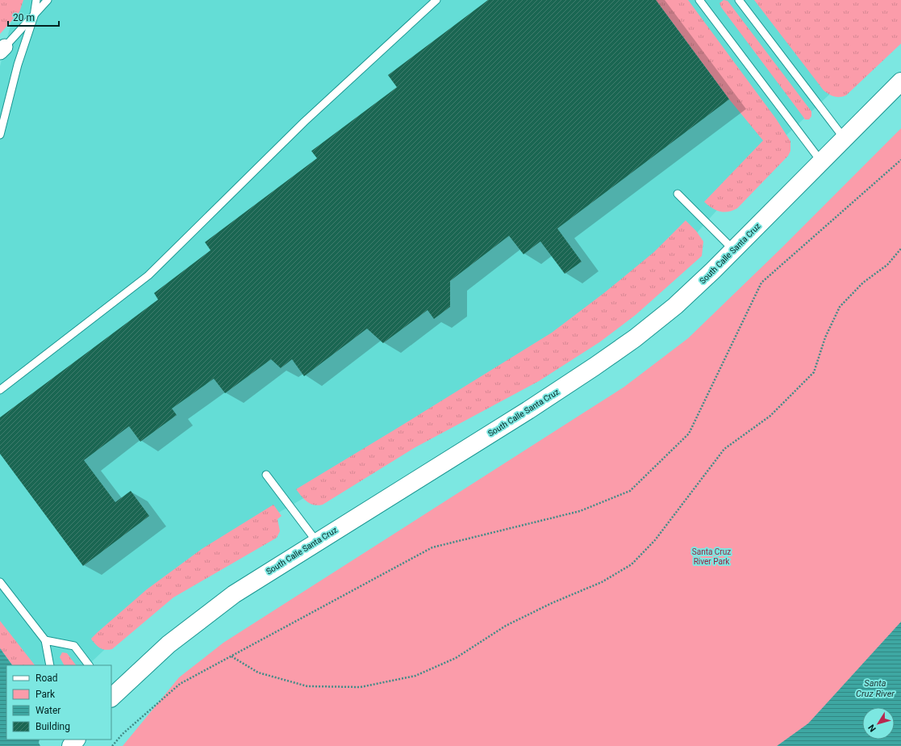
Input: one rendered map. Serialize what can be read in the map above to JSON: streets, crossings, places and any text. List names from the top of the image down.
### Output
{
  "streets": {
    "street": ["South Calle Santa Cruz"]
  },
  "water": ["Santa Cruz River"],
  "parks": ["Santa Cruz River Park"],
  "legend": [
    "Road",
    "Park",
    "Water",
    "Building"
  ],
  "scale_bar": "20 m",
  "north": "bottom left"
}
